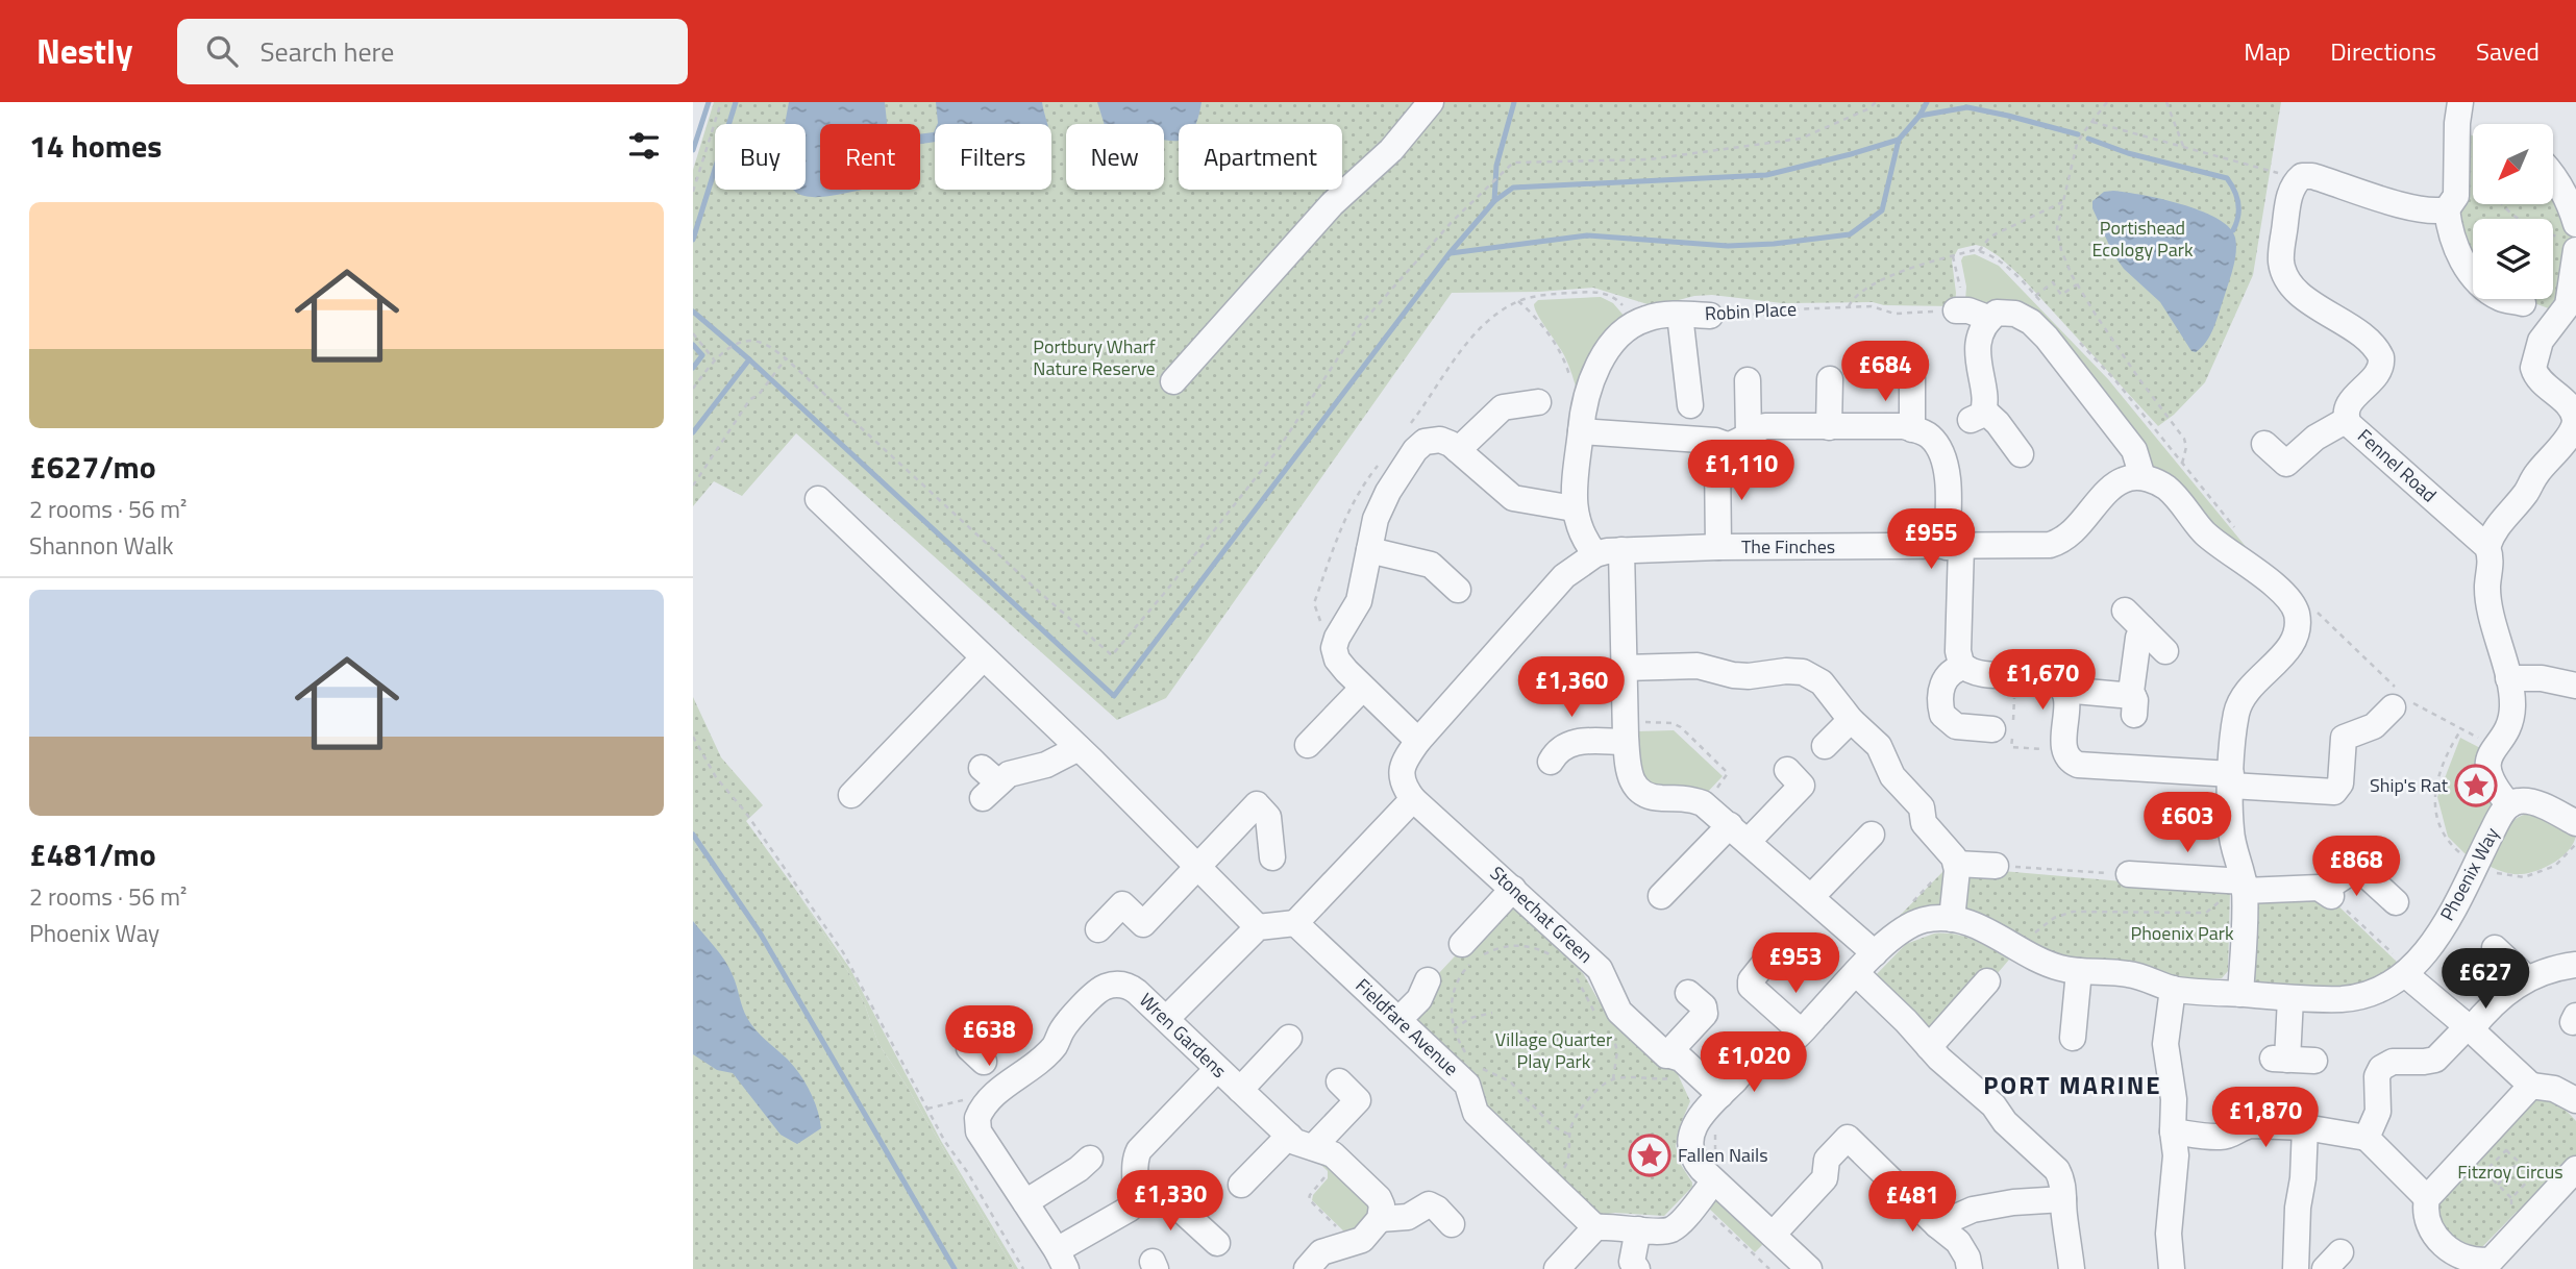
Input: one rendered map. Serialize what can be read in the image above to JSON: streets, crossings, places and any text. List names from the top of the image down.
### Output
{
  "streets": {
    "street": [
      "Robin Place",
      "Fennel Road",
      "The Finches",
      "Phoenix Way",
      "Stonechat Green",
      "Fieldfare Avenue",
      "Wren Gardens"
    ]
  },
  "crossings": [
    ["Robin Place", "The Finches"],
    ["The Finches", "Stonechat Green"],
    ["Phoenix Way", "Stonechat Green"]
  ],
  "districts": ["PORT MARINE"],
  "parks": [
    "Portishead Ecology Park",
    "Portbury Wharf Nature Reserve",
    "Phoenix Park",
    "Village Quarter Play Park",
    "Fitzroy Circus"
  ],
  "places": {
    "place": ["Ship's Rat", "Fallen Nails"]
  },
  "north": "bottom left",
  "page": {
    "header": "Nestly",
    "search": "Search here",
    "nav": ["Map", "Directions", "Saved"],
    "heading": "14 homes",
    "chip": [
      "Buy",
      "Rent",
      "Filters",
      "New",
      "Apartment"
    ],
    "list": [
      {
        "name": "£627/mo",
        "note": "2 rooms · 56 m² · Shannon Walk"
      },
      {
        "name": "£481/mo",
        "note": "2 rooms · 56 m² · Phoenix Way"
      }
    ],
    "price": [
      "£684",
      "£1,110",
      "£955",
      "£1,670",
      "£1,360",
      "£603",
      "£868",
      "£953",
      "£627",
      "£638",
      "£1,020",
      "£1,870",
      "£1,330",
      "£481"
    ]
  }
}
